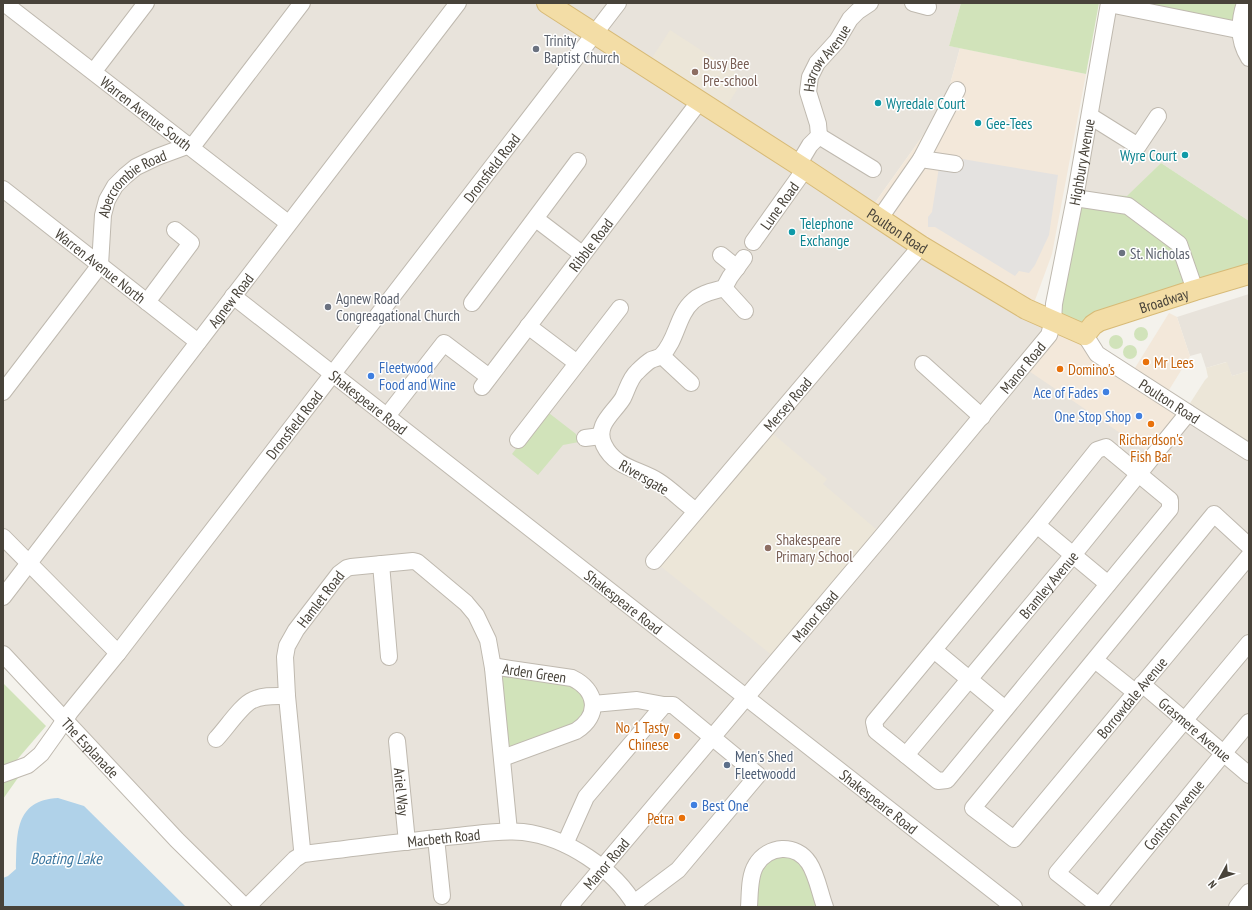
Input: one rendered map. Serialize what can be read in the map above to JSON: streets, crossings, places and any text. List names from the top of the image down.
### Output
{
  "streets": {
    "main road": ["Poulton Road", "Broadway"],
    "street": [
      "Harrow Avenue",
      "Warren Avenue South",
      "Highbury Avenue",
      "Dronsfield Road",
      "Abercrombie Road",
      "Lune Road",
      "Ribble Road",
      "Warren Avenue North",
      "Agnew Road",
      "Manor Road",
      "Shakespeare Road",
      "Mersey Road",
      "Riversgate",
      "Bramley Avenue",
      "Hamlet Road",
      "Arden Green",
      "Borrowdale Avenue",
      "Grasmere Avenue",
      "The Esplanade",
      "Ariel Way",
      "Coniston Avenue",
      "Macbeth Road"
    ]
  },
  "crossings": [
    ["Warren Avenue South", "Abercrombie Road"],
    ["Warren Avenue South", "Agnew Road"],
    ["Highbury Avenue", "Poulton Road"],
    ["Highbury Avenue", "Manor Road"],
    ["Dronsfield Road", "Poulton Road"],
    ["Dronsfield Road", "Shakespeare Road"],
    ["Dronsfield Road", "The Esplanade"],
    ["Abercrombie Road", "Warren Avenue North"],
    ["Lune Road", "Poulton Road"],
    ["Poulton Road", "Ribble Road"],
    ["Poulton Road", "Broadway"],
    ["Poulton Road", "Manor Road"],
    ["Poulton Road", "Mersey Road"],
    ["Poulton Road", "Bramley Avenue"],
    ["Ribble Road", "Shakespeare Road"],
    ["Warren Avenue North", "Agnew Road"],
    ["Agnew Road", "Shakespeare Road"],
    ["Manor Road", "Shakespeare Road"],
    ["Manor Road", "Macbeth Road"],
    ["Mersey Road", "Riversgate"],
    ["Hamlet Road", "Arden Green"],
    ["Hamlet Road", "Macbeth Road"],
    ["Borrowdale Avenue", "Grasmere Avenue"],
    ["Grasmere Avenue", "Coniston Avenue"],
    ["Ariel Way", "Macbeth Road"]
  ],
  "water": ["Boating Lake"],
  "places": [
    "Trinity Baptist Church",
    "Busy Bee Pre-school",
    "Wyredale Court",
    "Gee-Tees",
    "Wyre Court",
    "Telephone Exchange",
    "St. Nicholas",
    "Agnew Road Congreagational Church",
    "Mr Lees",
    "Domino's",
    "Fleetwood Food and Wine",
    "Ace of Fades",
    "One Stop Shop",
    "Richardson's Fish Bar",
    "Shakespeare Primary School",
    "No 1 Tasty Chinese",
    "Men's Shed Fleetwoodd",
    "Best One",
    "Petra"
  ],
  "north": "bottom left"
}
